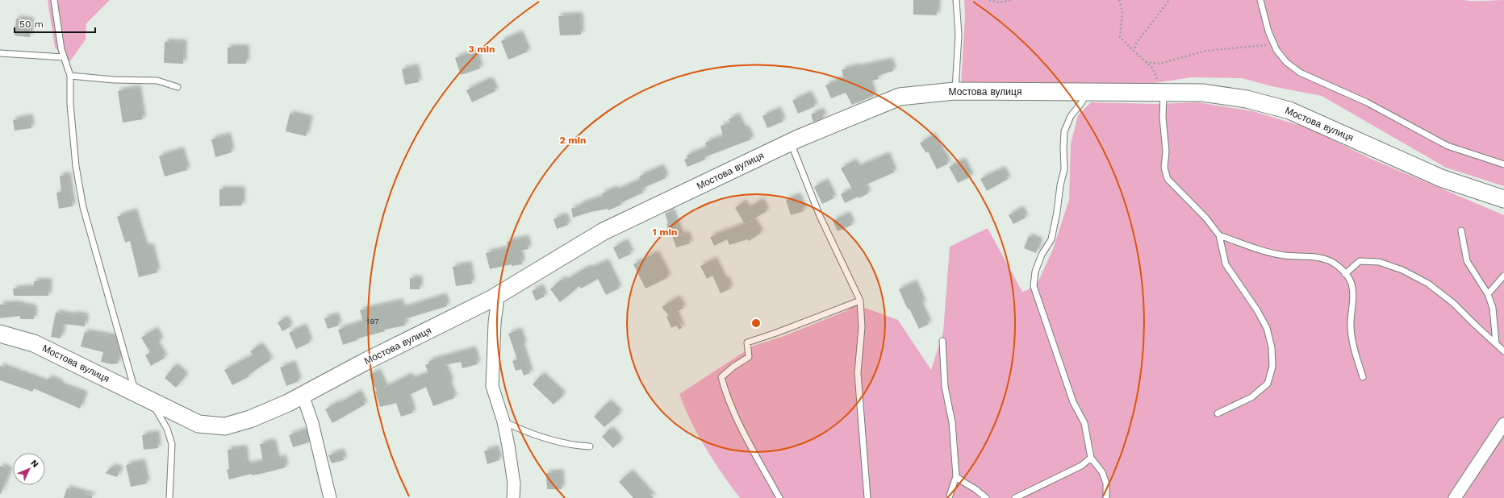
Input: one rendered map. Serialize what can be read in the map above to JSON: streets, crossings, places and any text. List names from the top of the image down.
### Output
{
  "streets": {
    "street": ["Мостова вулиця"]
  },
  "house_numbers": ["197"],
  "scale_bar": "50 m",
  "north": "top right",
  "rings": ["3 min", "2 min", "1 min"]
}
